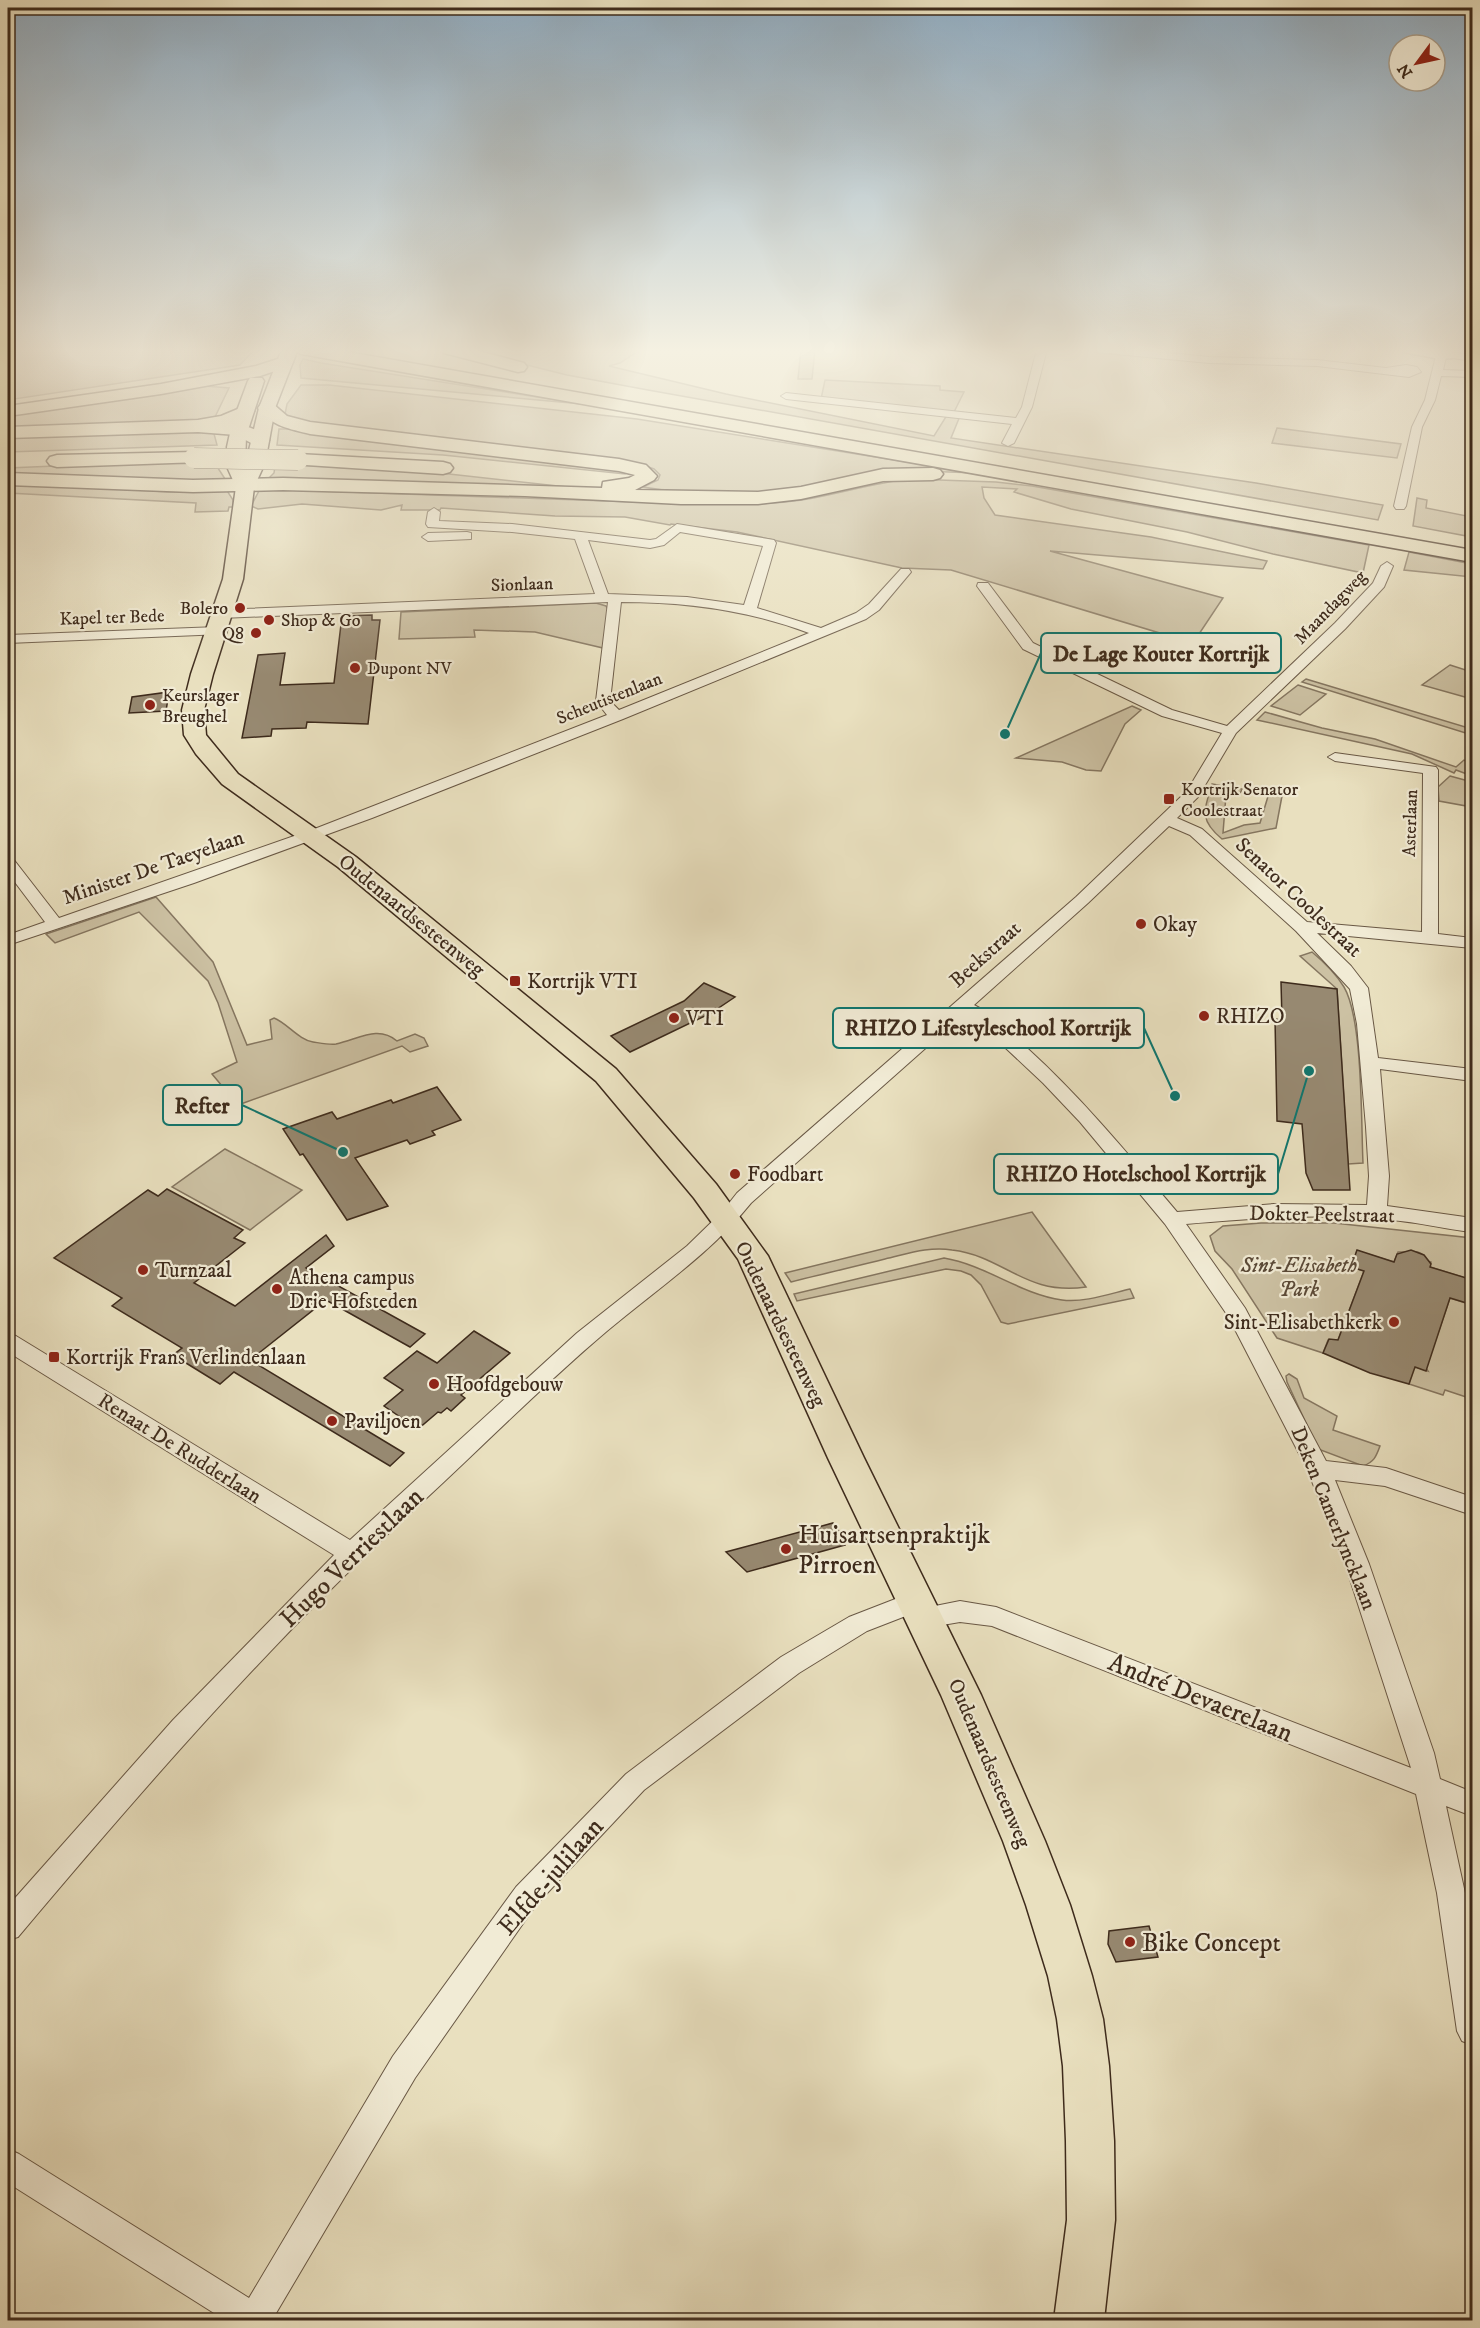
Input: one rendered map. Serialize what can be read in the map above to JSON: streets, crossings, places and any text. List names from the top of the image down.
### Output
{
  "streets": {
    "main road": ["Oudenaardsesteenweg"],
    "street": [
      "Sionlaan",
      "Maandagweg",
      "Kapel ter Bede",
      "Scheutistenlaan",
      "Asterlaan",
      "Minister De Taeyelaan",
      "Senator Coolestraat",
      "Beekstraat",
      "Dokter Peelstraat",
      "Renaat De Rudderlaan",
      "Deken Camerlyncklaan",
      "Hugo Verriestlaan",
      "André Devaerelaan",
      "Elfde-julilaan"
    ]
  },
  "crossings": [
    ["Sionlaan", "Kapel ter Bede"],
    ["Sionlaan", "Scheutistenlaan"],
    ["Sionlaan", "Oudenaardsesteenweg"],
    ["Maandagweg", "Beekstraat"],
    ["Kapel ter Bede", "Oudenaardsesteenweg"],
    ["Scheutistenlaan", "Minister De Taeyelaan"],
    ["Scheutistenlaan", "Oudenaardsesteenweg"],
    ["Minister De Taeyelaan", "Oudenaardsesteenweg"],
    ["Senator Coolestraat", "Beekstraat"],
    ["Senator Coolestraat", "Dokter Peelstraat"],
    ["Oudenaardsesteenweg", "Beekstraat"],
    ["Oudenaardsesteenweg", "Hugo Verriestlaan"],
    ["Oudenaardsesteenweg", "André Devaerelaan"],
    ["Oudenaardsesteenweg", "Elfde-julilaan"],
    ["Beekstraat", "Deken Camerlyncklaan"],
    ["Beekstraat", "Hugo Verriestlaan"],
    ["Dokter Peelstraat", "Deken Camerlyncklaan"],
    ["Renaat De Rudderlaan", "Hugo Verriestlaan"],
    ["Deken Camerlyncklaan", "André Devaerelaan"],
    ["André Devaerelaan", "Elfde-julilaan"]
  ],
  "parks": ["Sint-Elisabeth Park"],
  "places": {
    "other": [
      "Bolero",
      "Shop & Go",
      "Q8",
      "Dupont NV",
      "Keurslager Breughel",
      "De Lage Kouter Kortrijk",
      "Okay",
      "RHIZO",
      "VTI",
      "RHIZO Hotelschool Kortrijk",
      "RHIZO Lifestyleschool Kortrijk",
      "Refter",
      "Foodbart",
      "Turnzaal",
      "Athena campus Drie Hofsteden",
      "Sint-Elisabethkerk",
      "Hoofdgebouw",
      "Paviljoen",
      "Huisartsenpraktijk Pirroen",
      "Bike Concept"
    ],
    "transit": ["Kortrijk Senator Coolestraat", "Kortrijk VTI", "Kortrijk Frans Verlindenlaan"]
  },
  "north": "bottom left"
}
